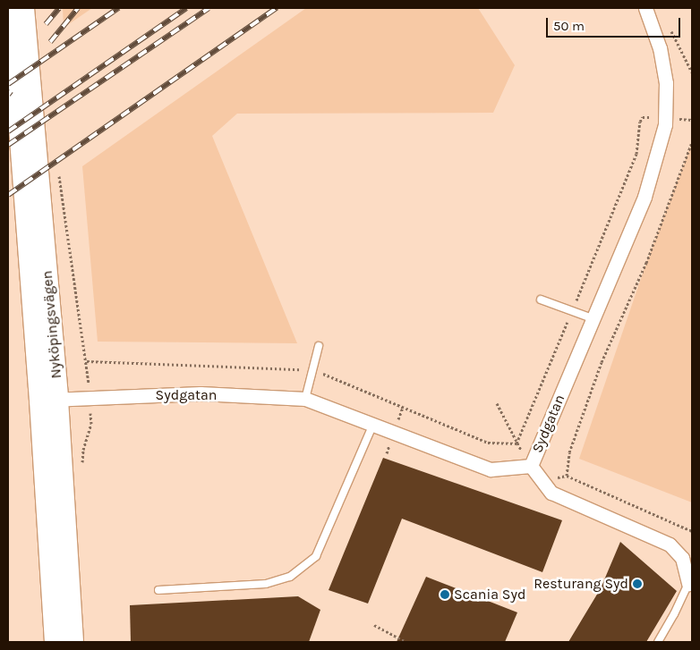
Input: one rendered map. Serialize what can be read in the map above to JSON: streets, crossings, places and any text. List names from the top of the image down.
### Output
{
  "streets": {
    "main road": ["Nyköpingsvägen"],
    "street": ["Sydgatan"]
  },
  "crossings": [
    ["Nyköpingsvägen", "Sydgatan"]
  ],
  "places": ["Resturang Syd", "Scania Syd"],
  "scale_bar": "50 m"
}
